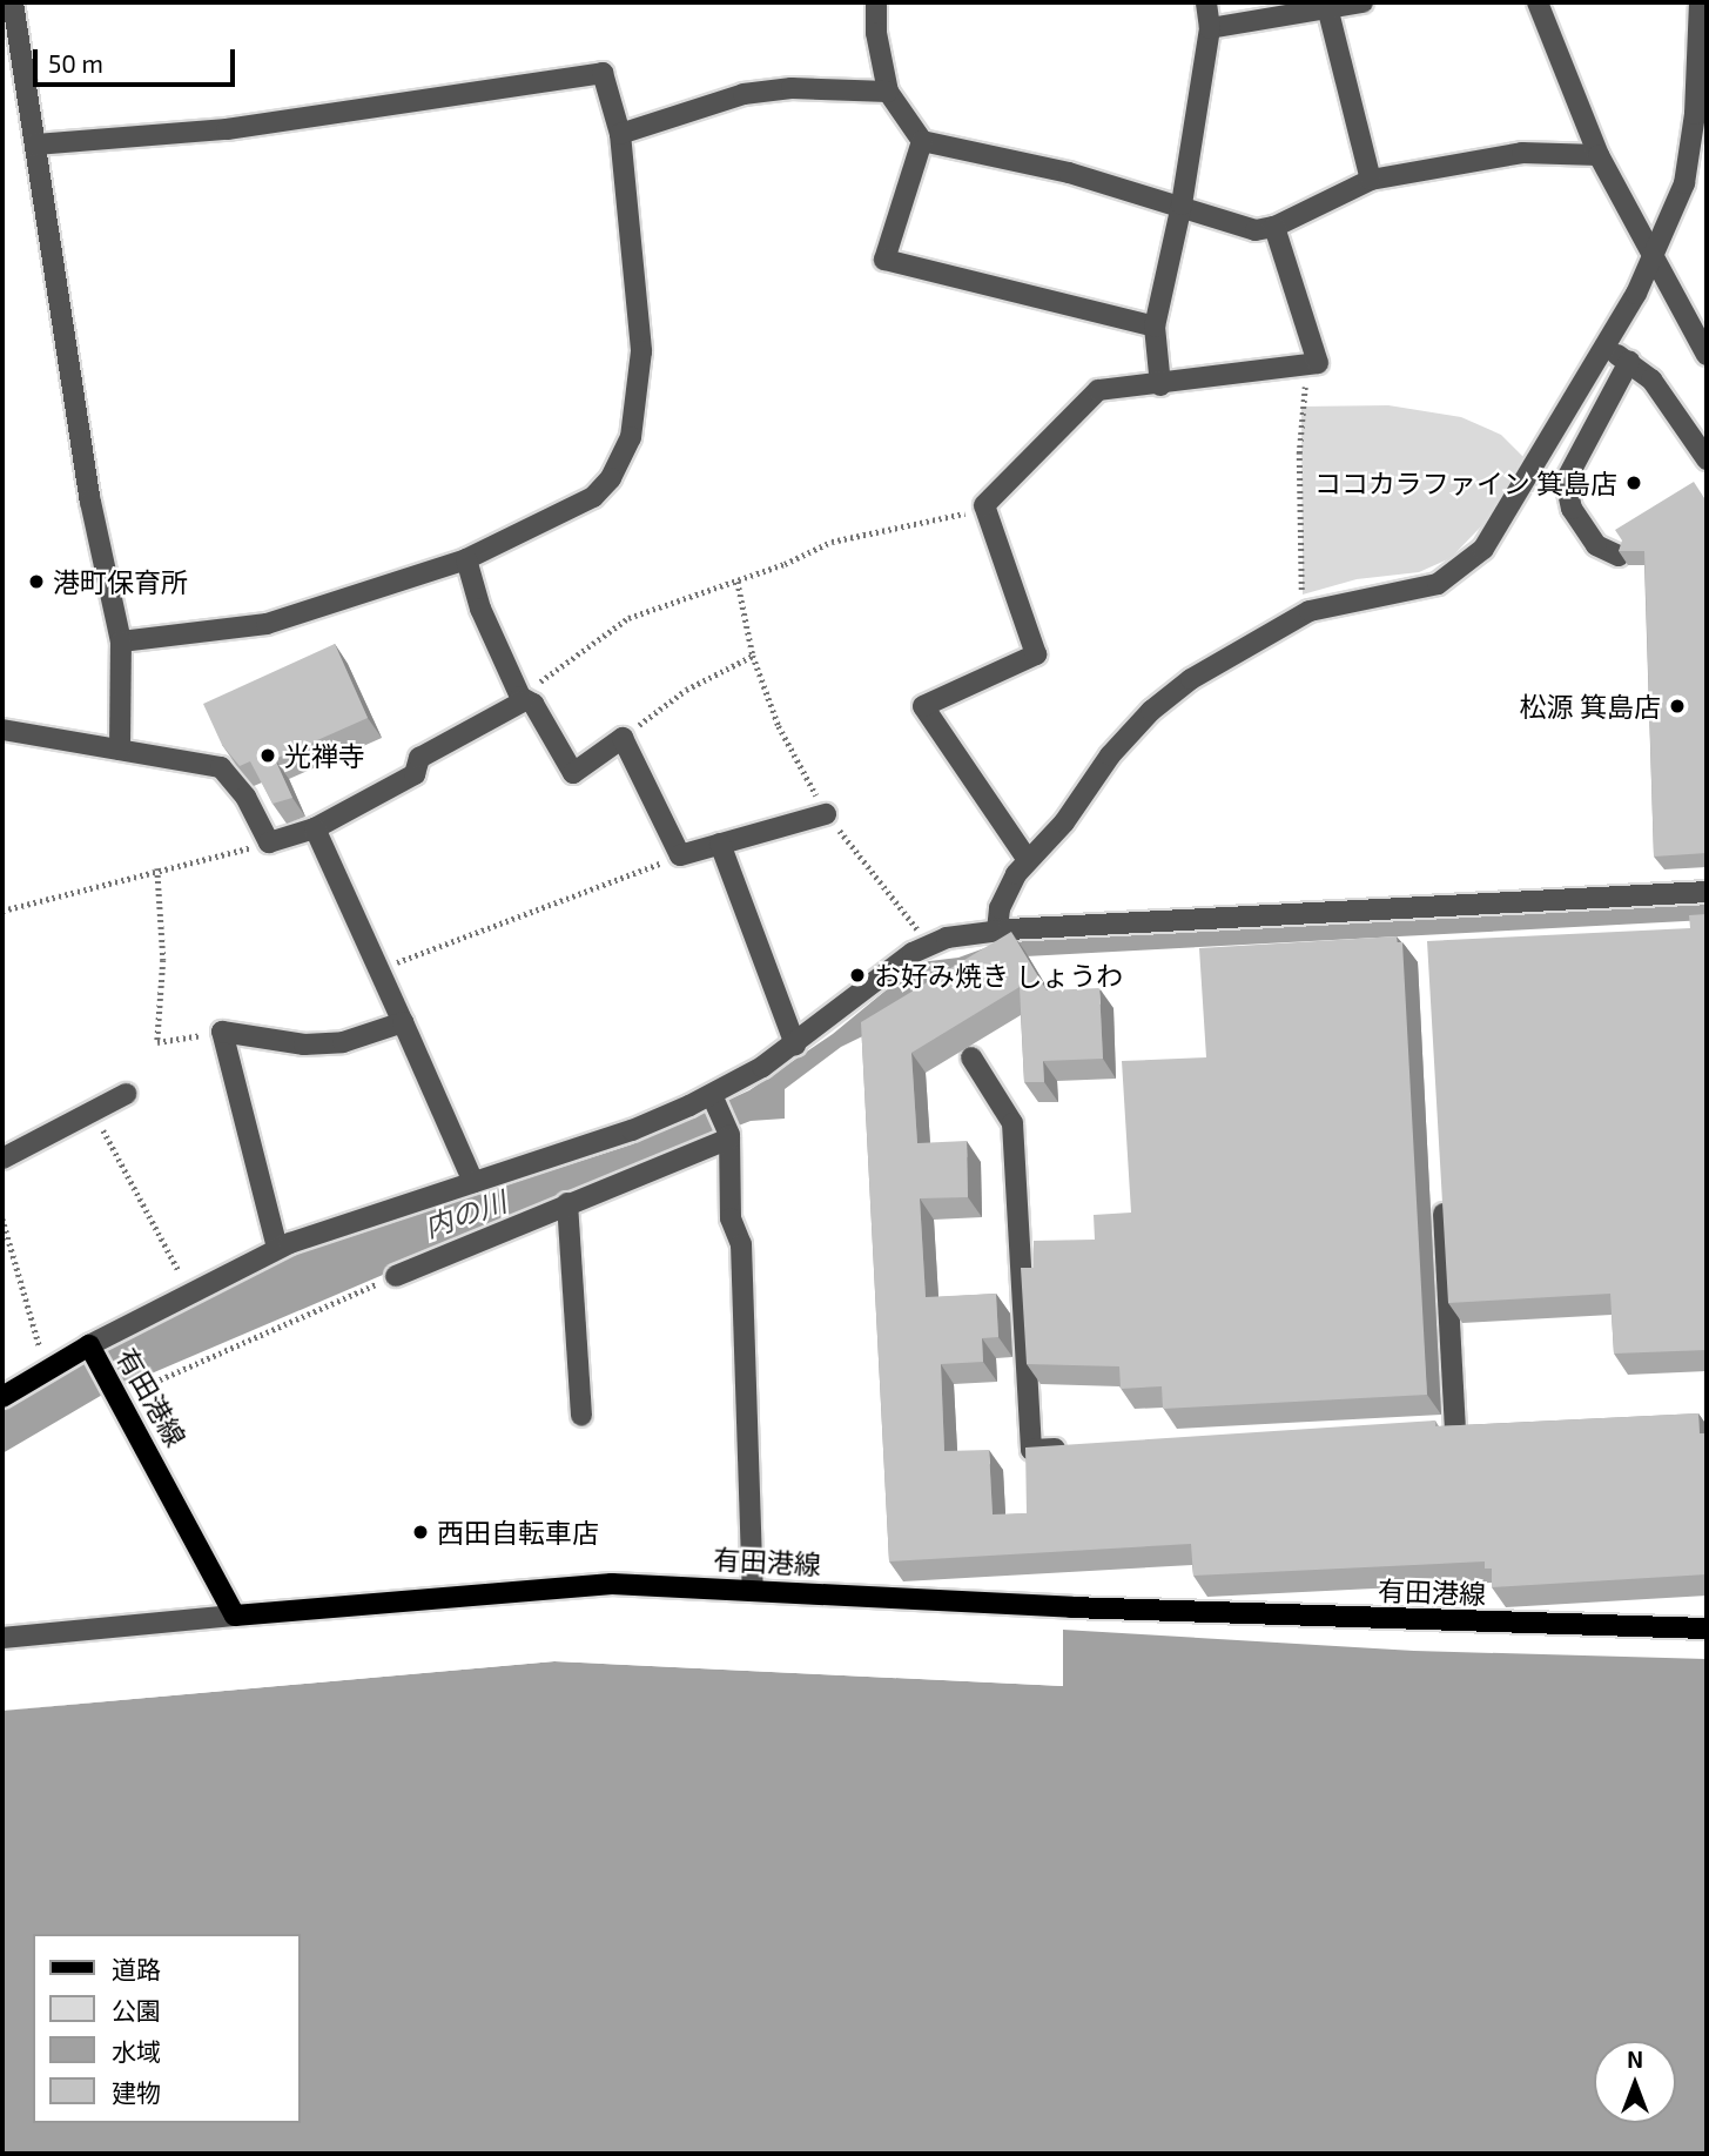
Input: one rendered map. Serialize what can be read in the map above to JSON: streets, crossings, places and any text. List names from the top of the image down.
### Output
{
  "streets": {
    "main road": ["有田港線"]
  },
  "water": ["内の川"],
  "places": [
    "ココカラファイン 箕島店",
    "港町保育所",
    "松源 箕島店",
    "光禅寺",
    "お好み焼き しょうわ",
    "西田自転車店"
  ],
  "legend": [
    "道路",
    "公園",
    "水域",
    "建物"
  ],
  "scale_bar": "50 m",
  "north": "top"
}
